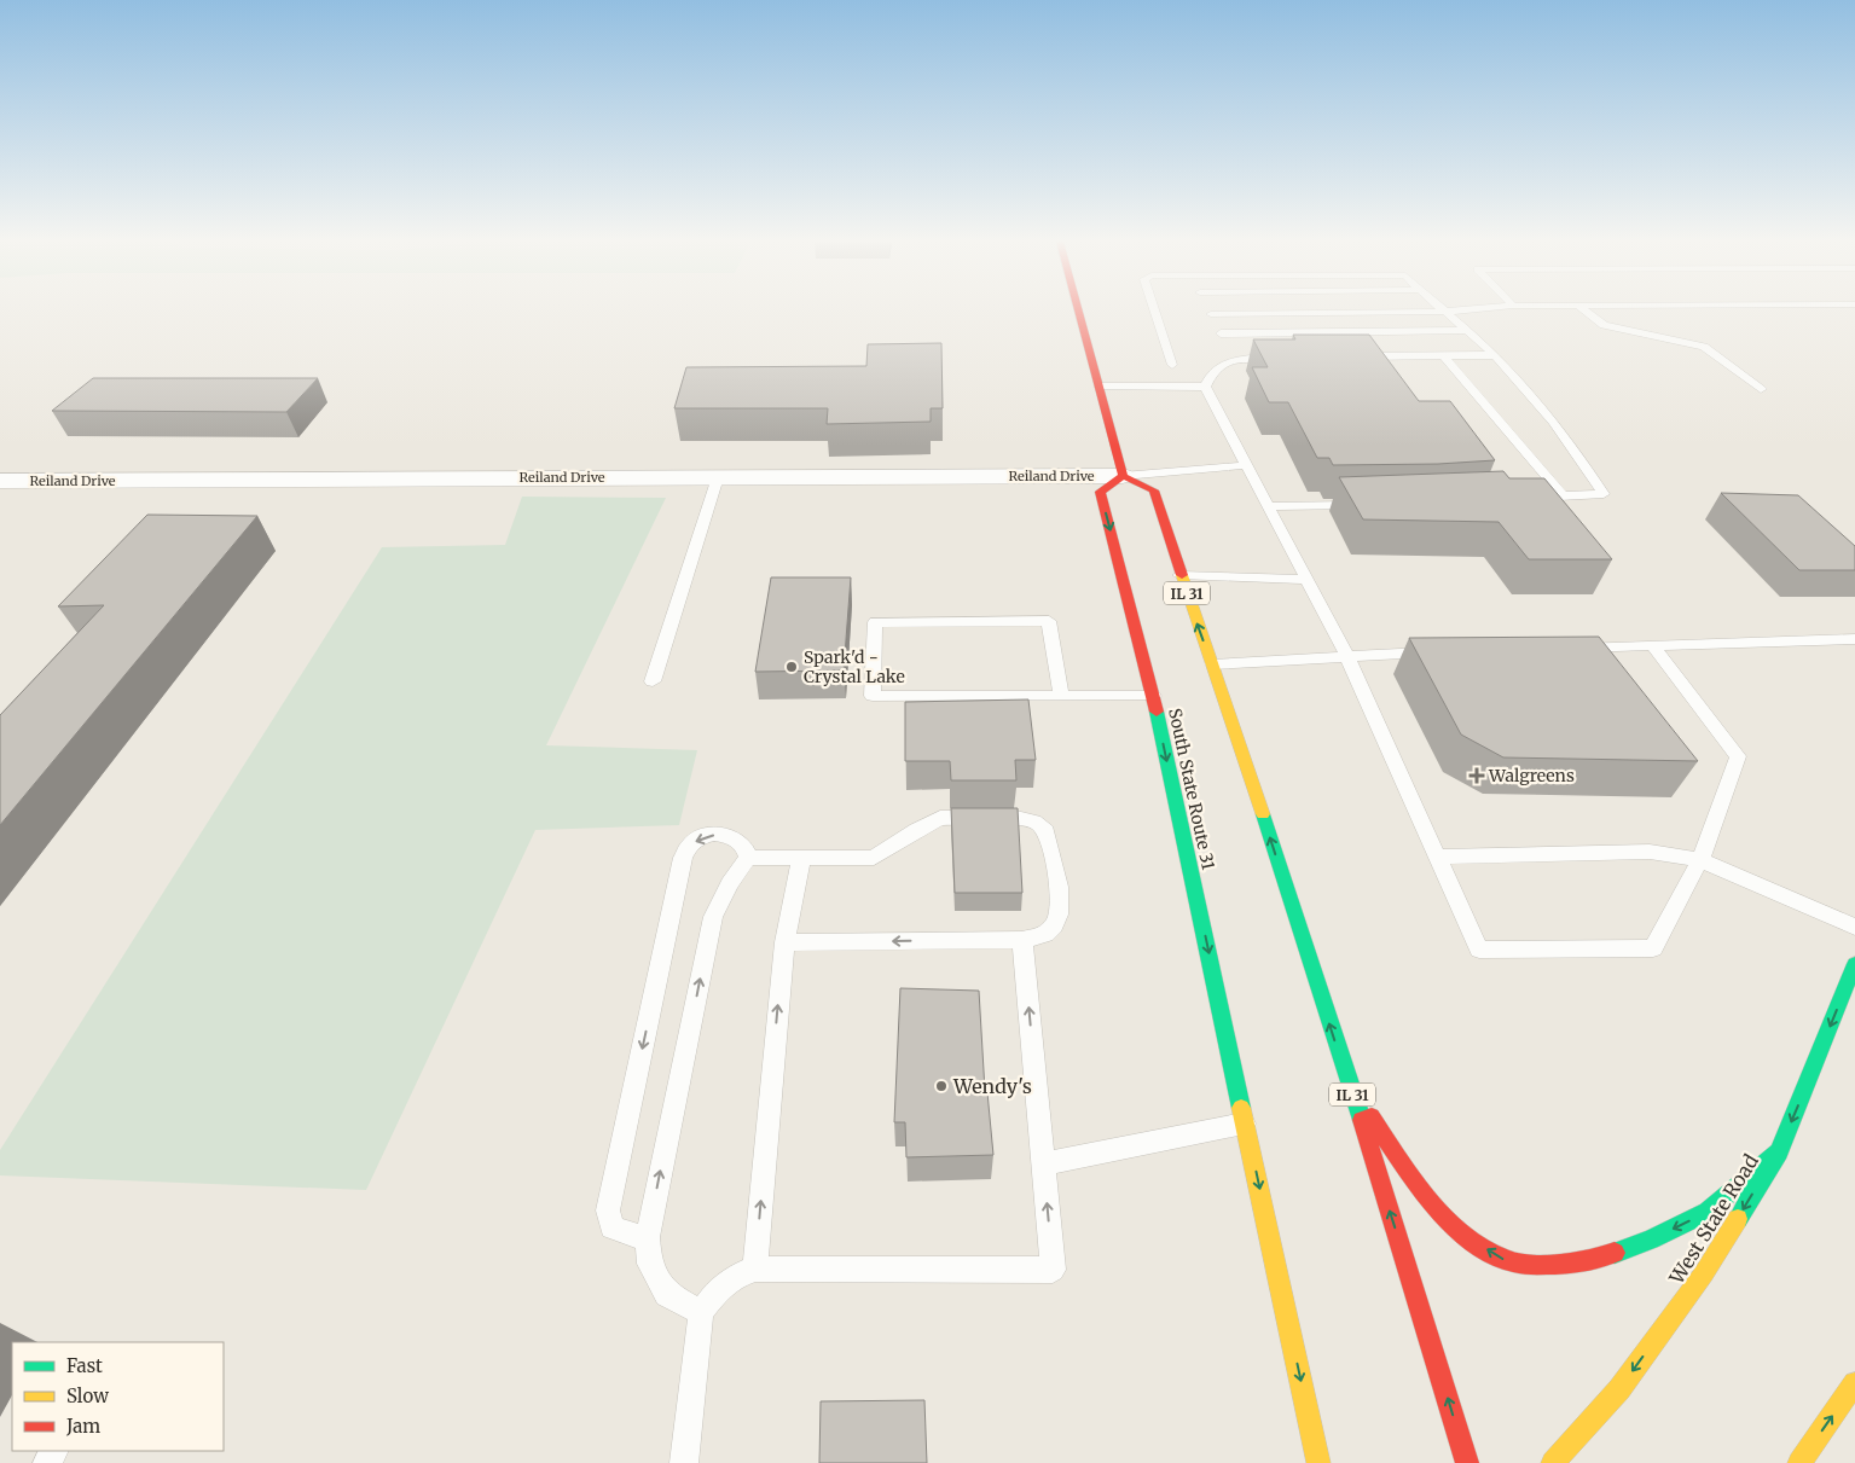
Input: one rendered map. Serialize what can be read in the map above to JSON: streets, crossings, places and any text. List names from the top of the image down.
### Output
{
  "streets": {
    "main road": ["IL 31", "South State Route 31", "West State Road"],
    "street": ["Reiland Drive"]
  },
  "crossings": [
    ["Reiland Drive", "IL 31"],
    ["Reiland Drive", "South State Route 31"],
    ["IL 31", "South State Route 31"]
  ],
  "one_way": ["West State Road"],
  "places": {
    "other": ["Spark'd - Crystal Lake", "Wendy's"],
    "health": ["Walgreens"]
  },
  "legend": ["Fast", "Slow", "Jam"]
}
